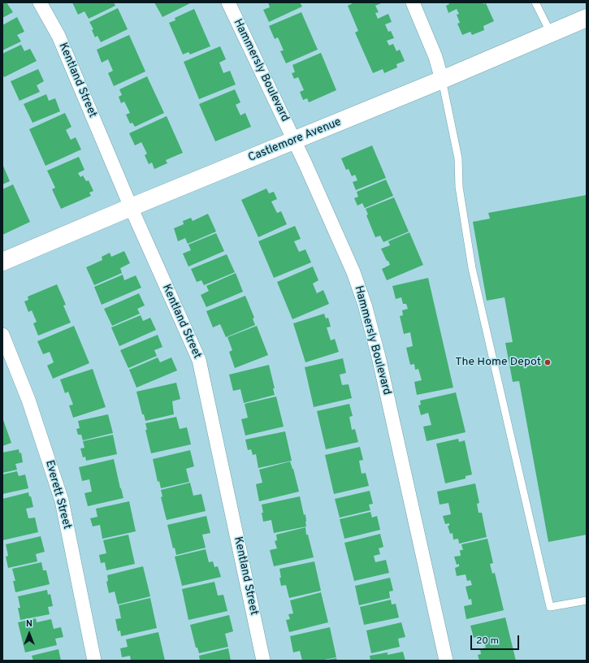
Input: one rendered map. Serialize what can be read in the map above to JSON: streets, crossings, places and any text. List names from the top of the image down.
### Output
{
  "streets": {
    "street": [
      "Hammersly Boulevard",
      "Kentland Street",
      "Castlemore Avenue",
      "Everett Street"
    ]
  },
  "crossings": [
    ["Hammersly Boulevard", "Castlemore Avenue"],
    ["Kentland Street", "Castlemore Avenue"]
  ],
  "places": ["The Home Depot"],
  "scale_bar": "20 m",
  "north": "top"
}
